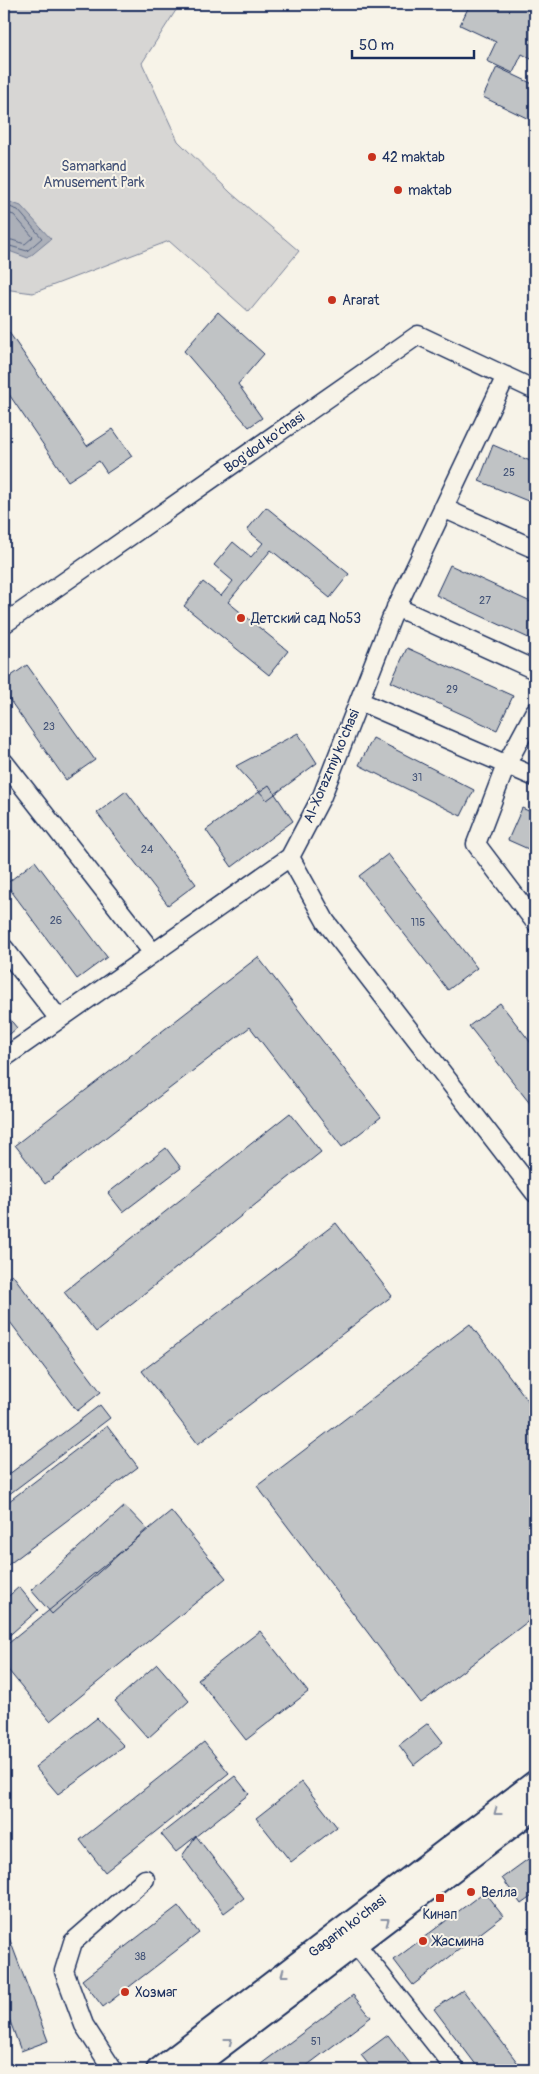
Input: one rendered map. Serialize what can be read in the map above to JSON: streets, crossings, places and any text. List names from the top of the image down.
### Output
{
  "streets": {
    "main road": ["Gagarin ko'chasi"],
    "street": ["Bog'dod ko'chasi", "Al-Xorazmiy ko'chasi"]
  },
  "crossings": [
    ["Bog'dod ko'chasi", "Al-Xorazmiy ko'chasi"]
  ],
  "parks": ["Samarkand Amusement Park"],
  "places": {
    "other": [
      "42 maktab",
      "maktab",
      "Ararat",
      "Детский сад №53",
      "Велла",
      "Жасмина",
      "Хозмаг"
    ],
    "transit": ["Кинап"]
  },
  "house_numbers": [
    "25",
    "27",
    "29",
    "23",
    "31",
    "24",
    "26",
    "115",
    "38",
    "51"
  ],
  "scale_bar": "50 m"
}
